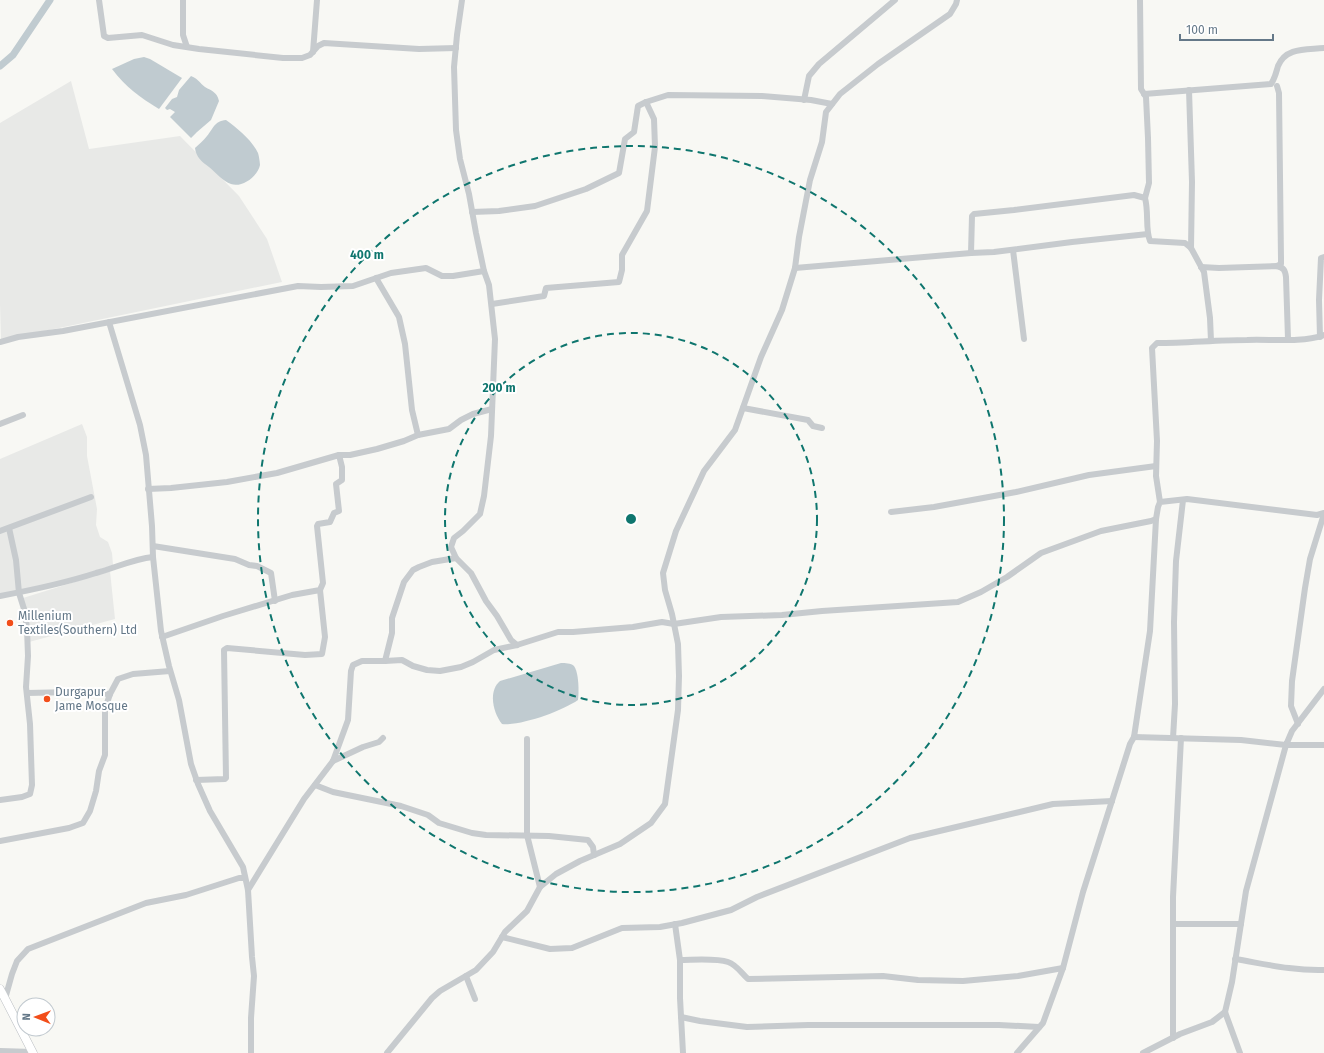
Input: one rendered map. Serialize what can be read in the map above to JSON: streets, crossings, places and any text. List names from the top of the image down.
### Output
{
  "places": ["Millenium Textiles(Southern) Ltd", "Durgapur Jame Mosque"],
  "scale_bar": "100 m",
  "north": "left",
  "rings": ["400 m", "200 m"]
}
